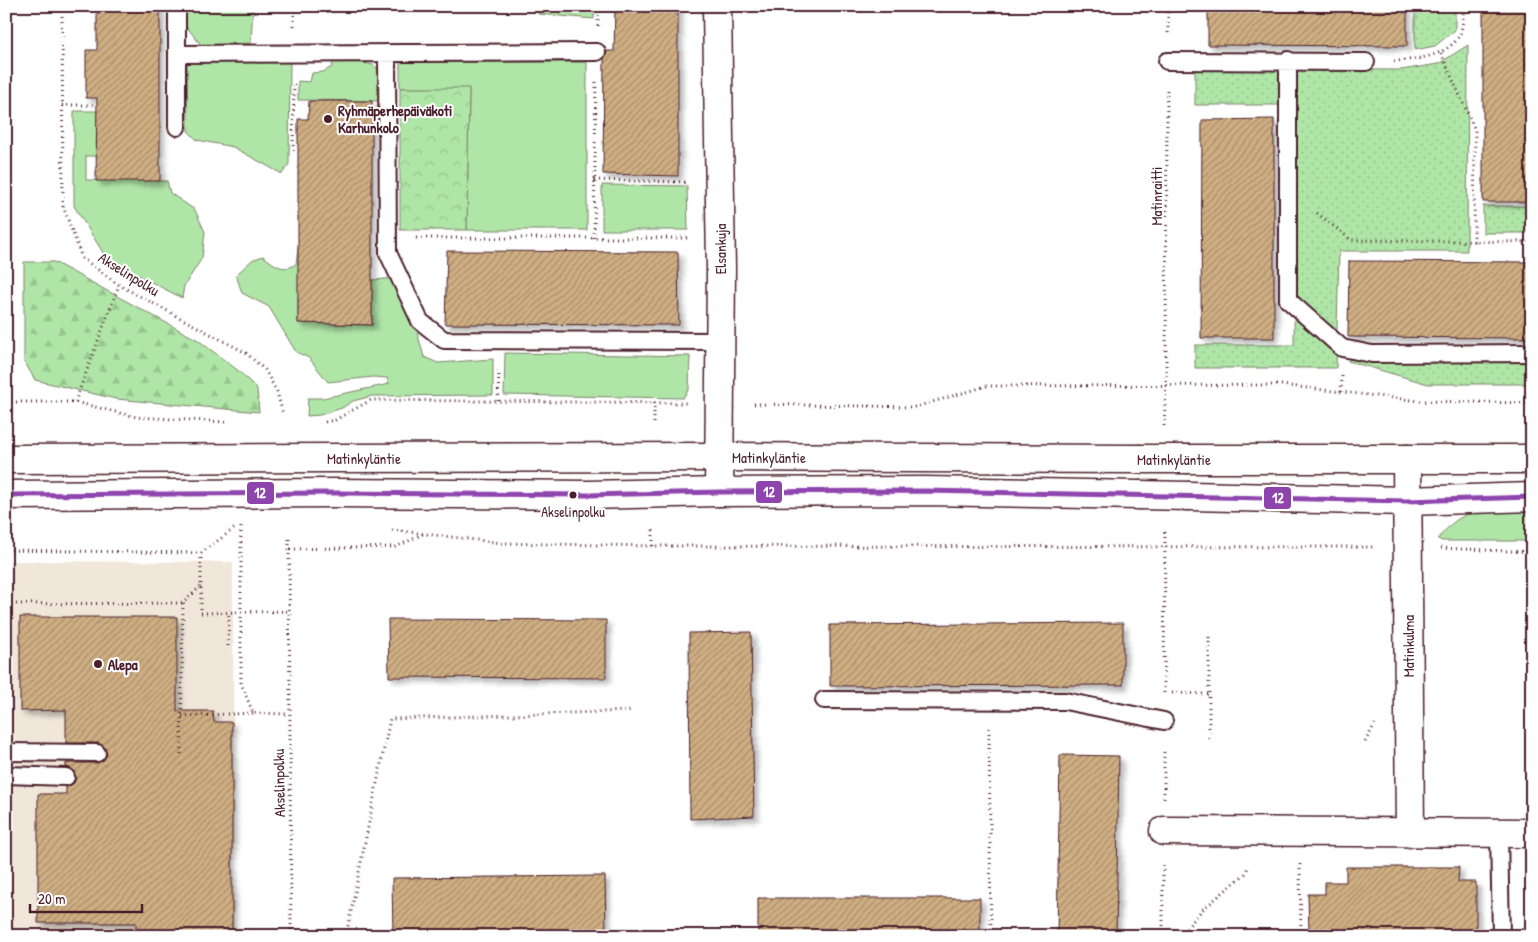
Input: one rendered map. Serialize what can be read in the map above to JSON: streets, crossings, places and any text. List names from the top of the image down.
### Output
{
  "streets": {
    "main road": ["Elsankuja", "Matinkyläntie", "Matinkulma"],
    "path": ["Matinraitti", "Akselinpolku"]
  },
  "crossings": [
    ["Elsankuja", "Matinkyläntie"],
    ["Matinkyläntie", "Matinkulma"]
  ],
  "places": ["Ryhmäperhepäiväkoti Karhunkolo", "Akselinpolku", "Alepa"],
  "lines": ["transit line 12"],
  "scale_bar": "20 m"
}
